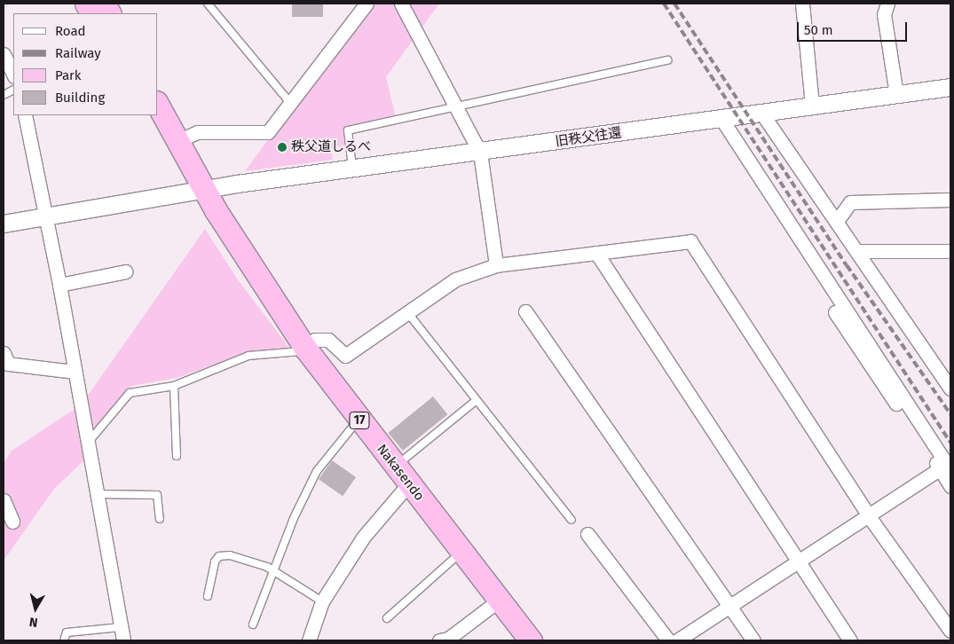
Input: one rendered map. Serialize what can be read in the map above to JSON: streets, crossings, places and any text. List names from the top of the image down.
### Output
{
  "streets": {
    "highway": ["17", "Nakasendo"],
    "street": ["旧秩父往還"]
  },
  "crossings": [
    ["旧秩父往還", "Nakasendo"]
  ],
  "places": ["秩父道しるべ"],
  "legend": [
    "Road",
    "Railway",
    "Park",
    "Building"
  ],
  "scale_bar": "50 m",
  "north": "bottom"
}
